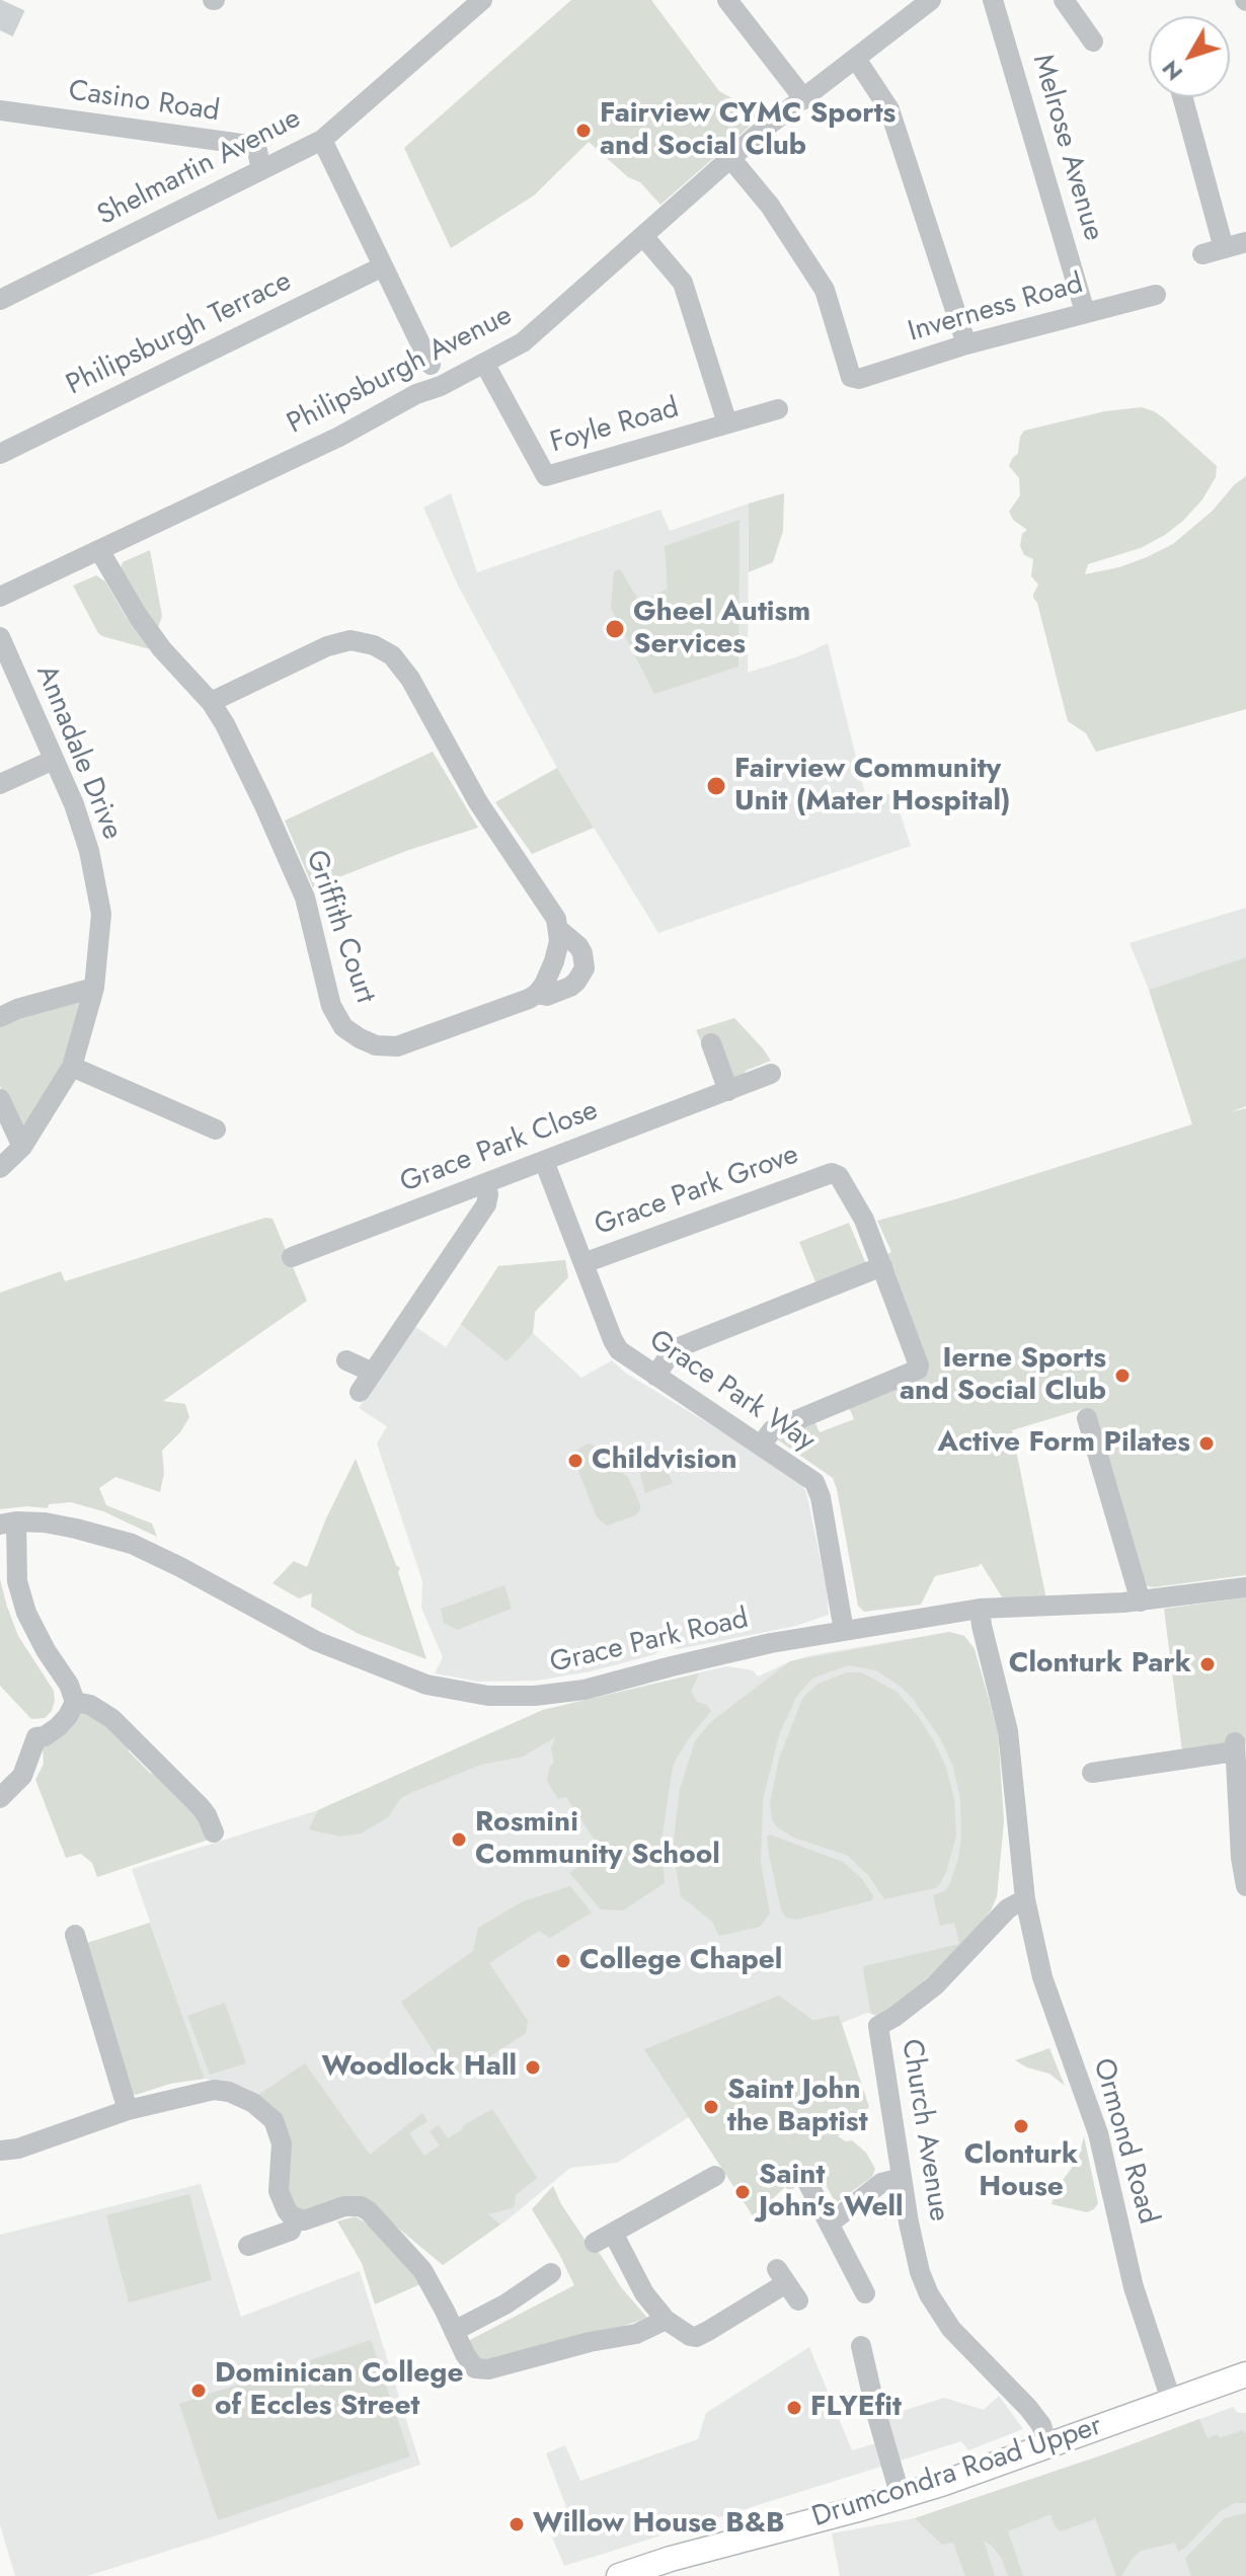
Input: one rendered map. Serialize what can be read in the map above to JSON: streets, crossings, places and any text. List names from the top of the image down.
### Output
{
  "streets": {
    "main road": ["Drumcondra Road Upper"],
    "street": [
      "Casino Road",
      "Melrose Avenue",
      "Shelmartin Avenue",
      "Inverness Road",
      "Philipsburgh Terrace",
      "Philipsburgh Avenue",
      "Foyle Road",
      "Annadale Drive",
      "Griffith Court",
      "Grace Park Close",
      "Grace Park Grove",
      "Grace Park Way",
      "Grace Park Road",
      "Church Avenue",
      "Ormond Road"
    ]
  },
  "crossings": [
    ["Casino Road", "Shelmartin Avenue"],
    ["Melrose Avenue", "Inverness Road"],
    ["Inverness Road", "Philipsburgh Avenue"],
    ["Philipsburgh Avenue", "Foyle Road"],
    ["Philipsburgh Avenue", "Griffith Court"],
    ["Grace Park Close", "Grace Park Way"],
    ["Grace Park Grove", "Grace Park Way"],
    ["Grace Park Way", "Grace Park Road"],
    ["Church Avenue", "Ormond Road"],
    ["Church Avenue", "Drumcondra Road Upper"],
    ["Ormond Road", "Drumcondra Road Upper"]
  ],
  "places": [
    "Fairview CYMC Sports and Social Club",
    "Gheel Autism Services",
    "Fairview Community Unit (Mater Hospital)",
    "Ierne Sports and Social Club",
    "Active Form Pilates",
    "Childvision",
    "Clonturk Park",
    "Rosmini Community School",
    "College Chapel",
    "Woodlock Hall",
    "Saint John the Baptist",
    "Clonturk House",
    "Saint John's Well",
    "Dominican College of Eccles Street",
    "FLYEfit",
    "Willow House B&B"
  ],
  "north": "bottom left"
}
